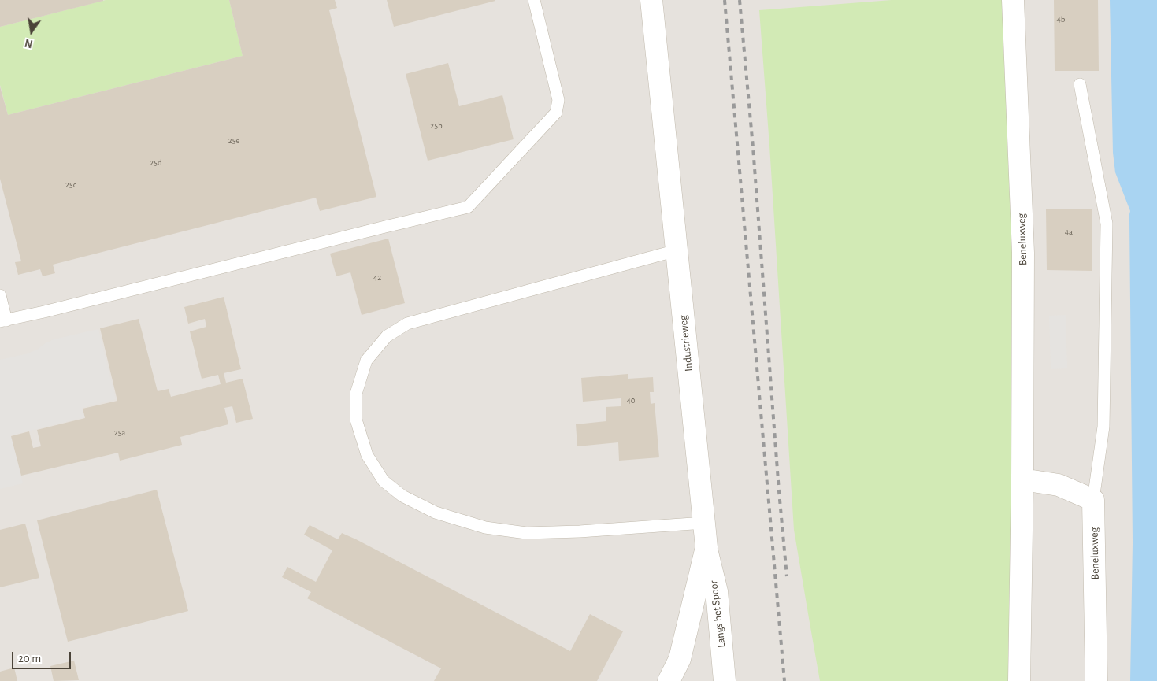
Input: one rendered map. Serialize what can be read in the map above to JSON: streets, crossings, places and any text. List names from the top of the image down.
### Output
{
  "streets": {
    "street": ["Beneluxweg", "Industrieweg", "Langs het Spoor"]
  },
  "crossings": [
    ["Industrieweg", "Langs het Spoor"]
  ],
  "house_numbers": [
    "4b",
    "25b",
    "25e",
    "25d",
    "25c",
    "4a",
    "42",
    "40",
    "25a"
  ],
  "scale_bar": "20 m",
  "north": "bottom"
}
